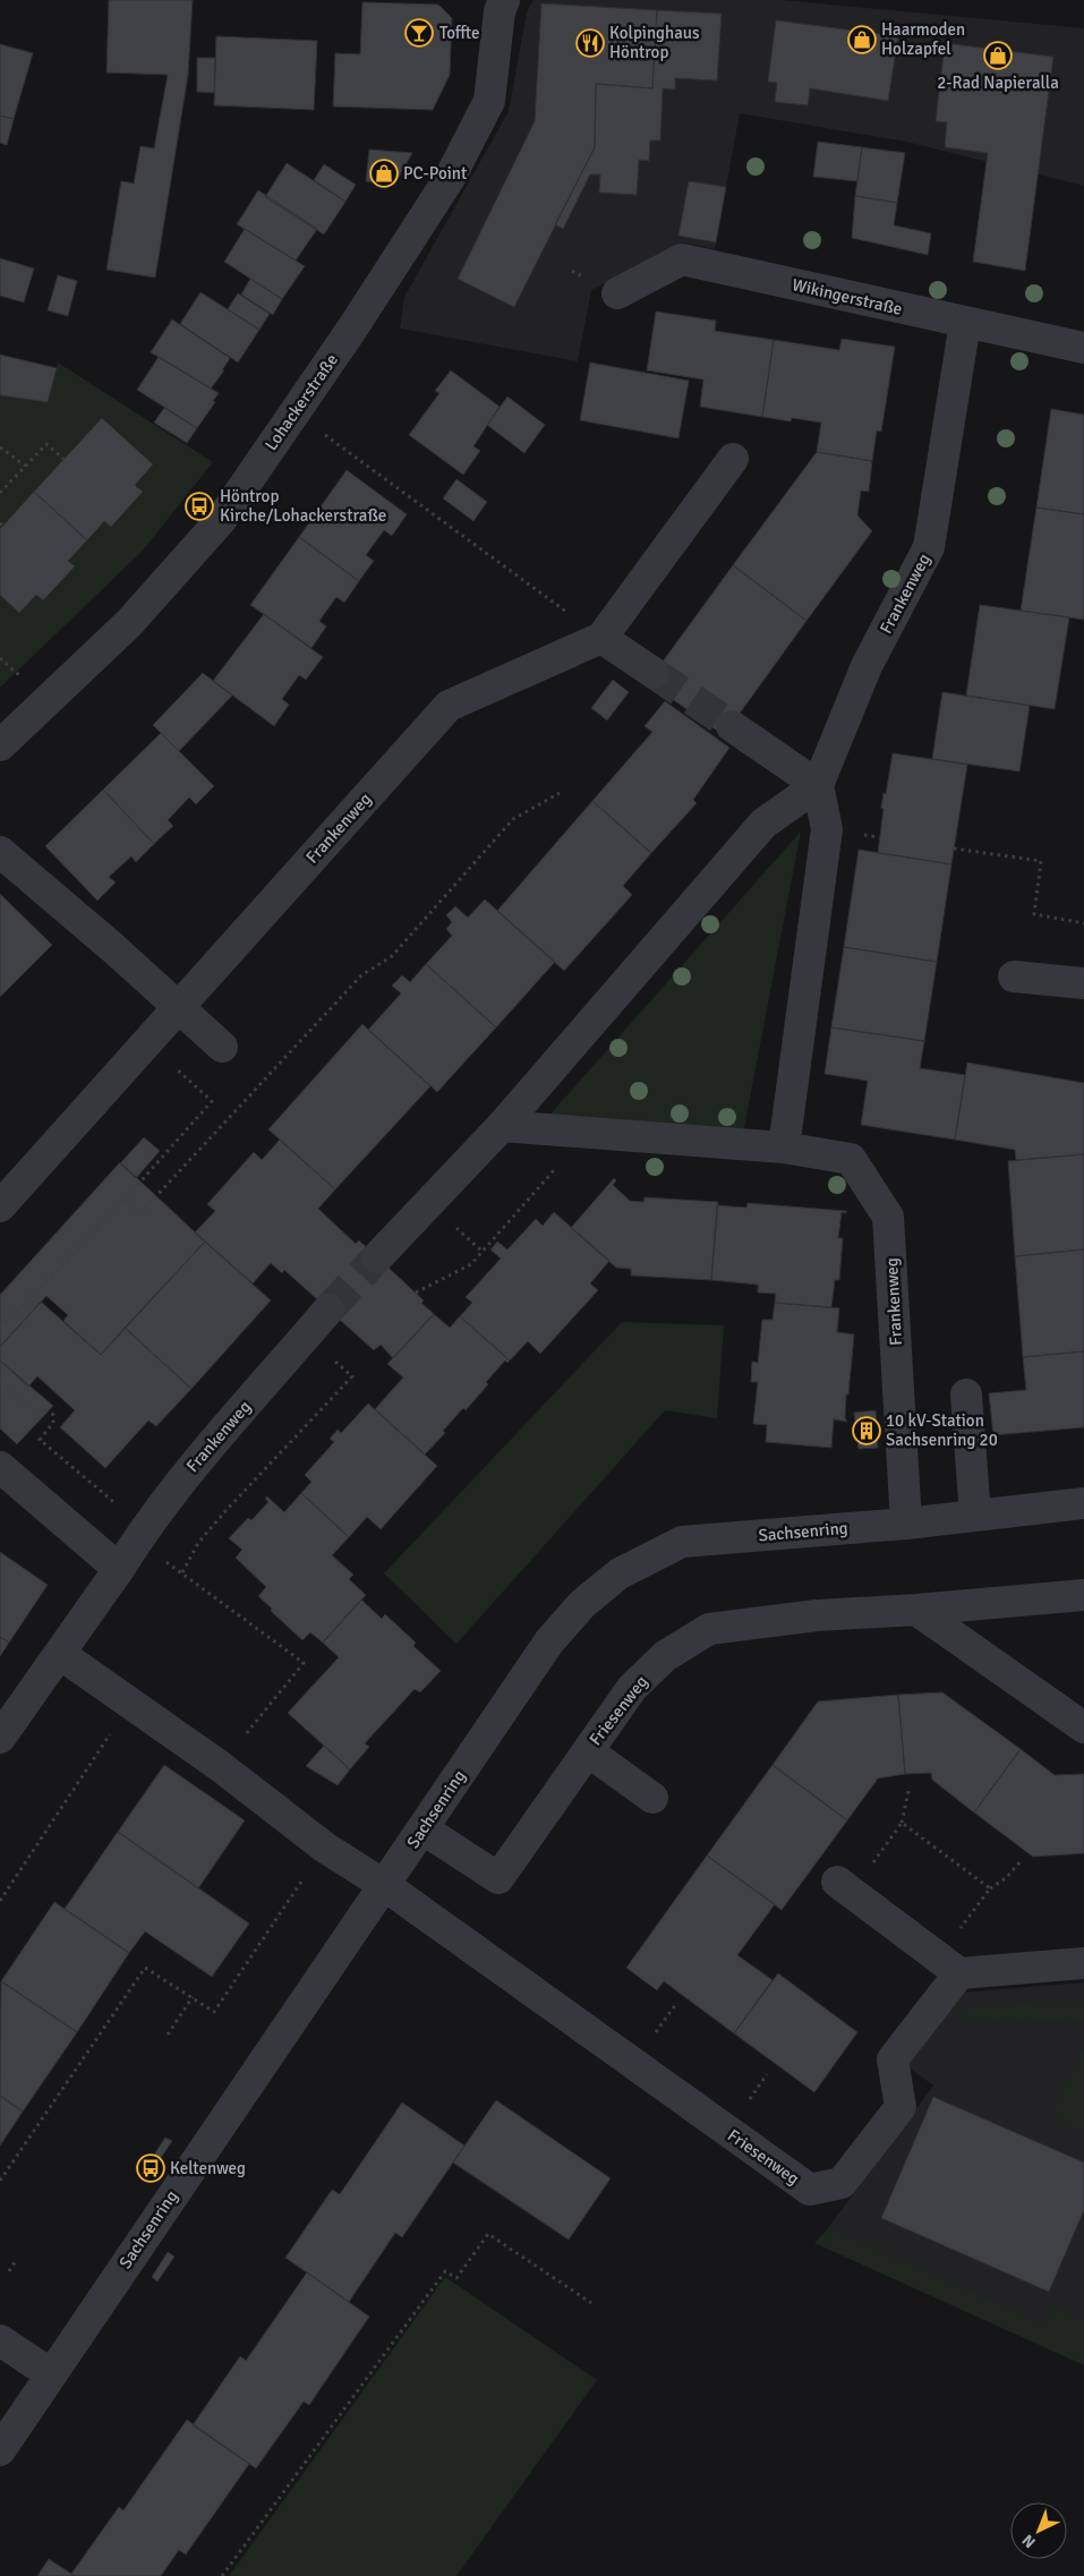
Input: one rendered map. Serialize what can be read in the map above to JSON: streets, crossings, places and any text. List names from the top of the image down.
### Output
{
  "streets": {
    "street": [
      "Wikingerstraße",
      "Lohackerstraße",
      "Frankenweg",
      "Sachsenring",
      "Friesenweg"
    ]
  },
  "crossings": [
    ["Wikingerstraße", "Frankenweg"],
    ["Frankenweg", "Sachsenring"],
    ["Frankenweg", "Friesenweg"],
    ["Sachsenring", "Friesenweg"]
  ],
  "places": {
    "bar": ["Toffte"],
    "shop": ["Haarmoden Holzapfel", "2-Rad Napieralla", "PC-Point"],
    "restaurant": ["Kolpinghaus Höntrop"],
    "bus stop": ["Höntrop Kirche/Lohackerstraße", "Keltenweg"],
    "building": ["10 kV-Station Sachsenring 20"]
  },
  "north": "bottom left"
}
